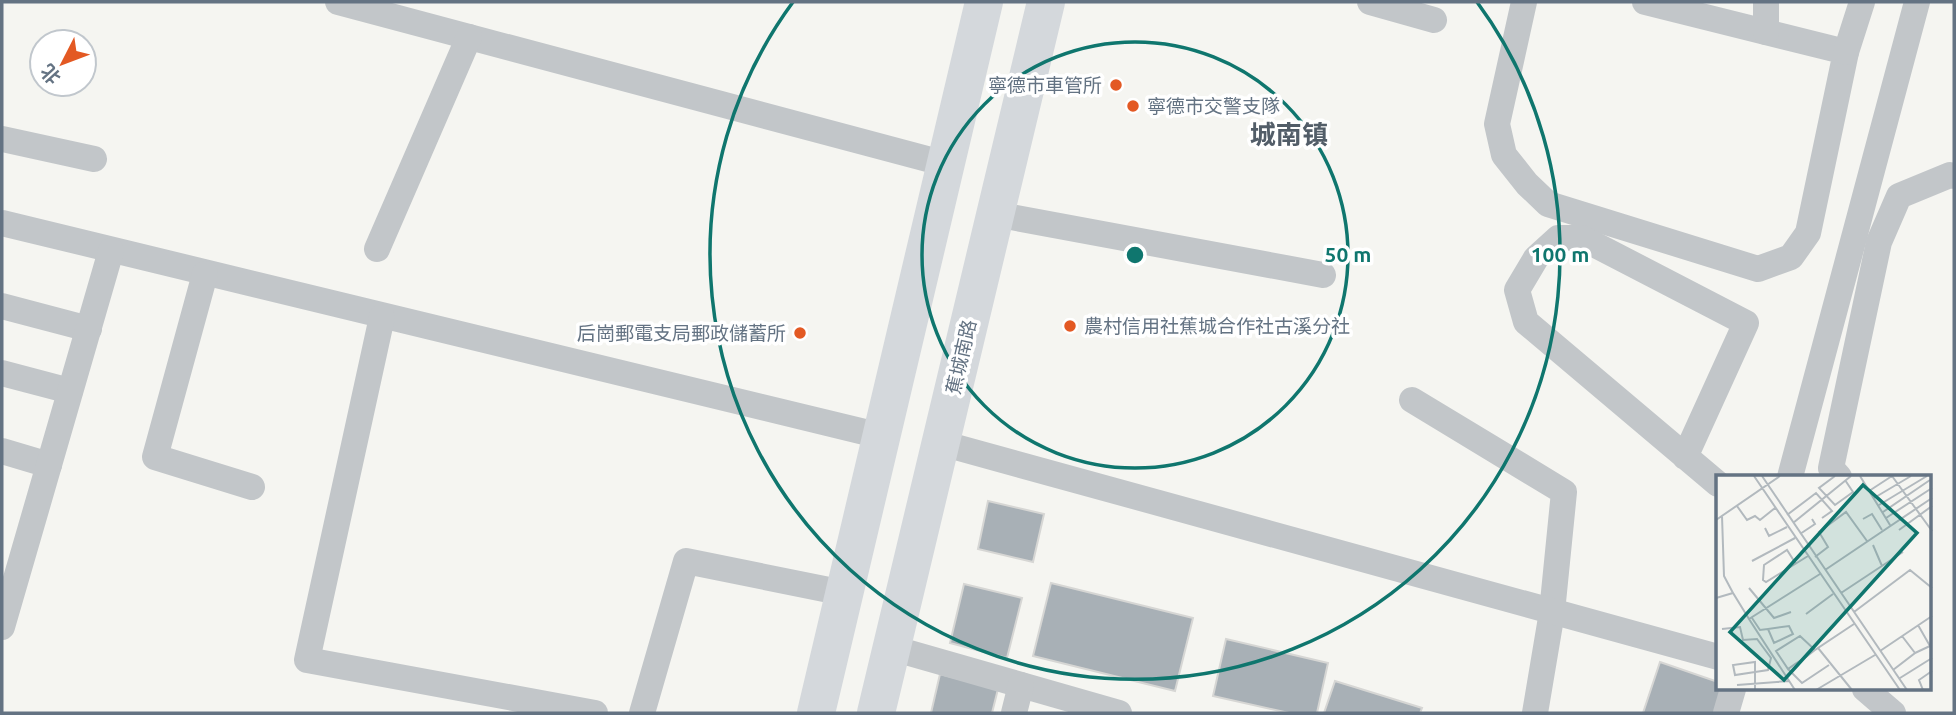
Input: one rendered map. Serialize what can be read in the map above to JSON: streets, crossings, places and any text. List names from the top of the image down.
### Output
{
  "streets": {
    "highway": ["蕉城南路"]
  },
  "districts": ["城南镇"],
  "places": [
    "寧德市車管所",
    "寧德市交警支隊",
    "農村信用社蕉城合作社古溪分社",
    "后崗郵電支局郵政儲蓄所"
  ],
  "north": "bottom left",
  "rings": ["50 m", "100 m"]
}
